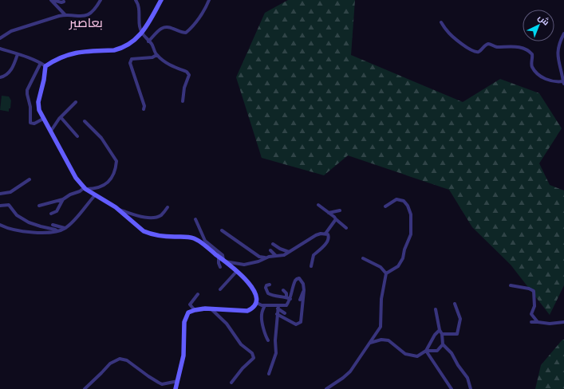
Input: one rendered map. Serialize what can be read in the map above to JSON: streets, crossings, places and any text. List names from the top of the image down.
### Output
{
  "districts": ["بعاصير"],
  "north": "top right"
}
